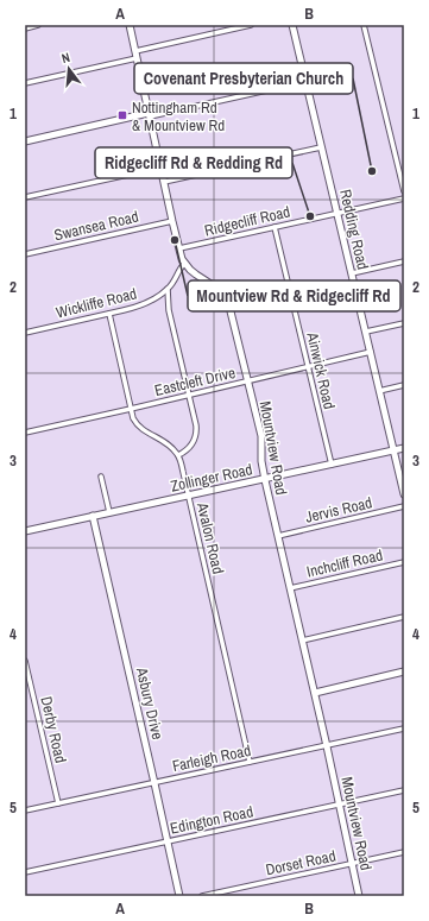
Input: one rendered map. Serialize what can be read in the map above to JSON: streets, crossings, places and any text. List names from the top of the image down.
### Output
{
  "streets": {
    "street": [
      "Ridgecliff Road",
      "Swansea Road",
      "Redding Road",
      "Wickliffe Road",
      "Ainwick Road",
      "Eastcleft Drive",
      "Mountview Road",
      "Zollinger Road",
      "Jervis Road",
      "Avalon Road",
      "Inchcliff Road",
      "Asbury Drive",
      "Derby Road",
      "Farleigh Road",
      "Edington Road",
      "Dorset Road"
    ]
  },
  "crossings": [
    ["Ridgecliff Road", "Redding Road"],
    ["Ridgecliff Road", "Ainwick Road"],
    ["Redding Road", "Eastcleft Drive"],
    ["Redding Road", "Zollinger Road"],
    ["Wickliffe Road", "Mountview Road"],
    ["Ainwick Road", "Eastcleft Drive"],
    ["Ainwick Road", "Zollinger Road"],
    ["Eastcleft Drive", "Mountview Road"],
    ["Mountview Road", "Zollinger Road"],
    ["Mountview Road", "Jervis Road"],
    ["Mountview Road", "Inchcliff Road"],
    ["Mountview Road", "Farleigh Road"],
    ["Mountview Road", "Edington Road"],
    ["Mountview Road", "Dorset Road"],
    ["Zollinger Road", "Avalon Road"],
    ["Zollinger Road", "Asbury Drive"],
    ["Avalon Road", "Farleigh Road"],
    ["Asbury Drive", "Farleigh Road"],
    ["Asbury Drive", "Edington Road"],
    ["Derby Road", "Farleigh Road"]
  ],
  "places": {
    "transit": ["Nottingham Rd & Mountview Rd"],
    "other": ["Covenant Presbyterian Church", "Ridgecliff Rd & Redding Rd", "Mountview Rd & Ridgecliff Rd"]
  },
  "north": "top",
  "grid": {
    "columns": ["A", "B"],
    "rows": [
      "1",
      "2",
      "3",
      "4",
      "5"
    ]
  }
}
